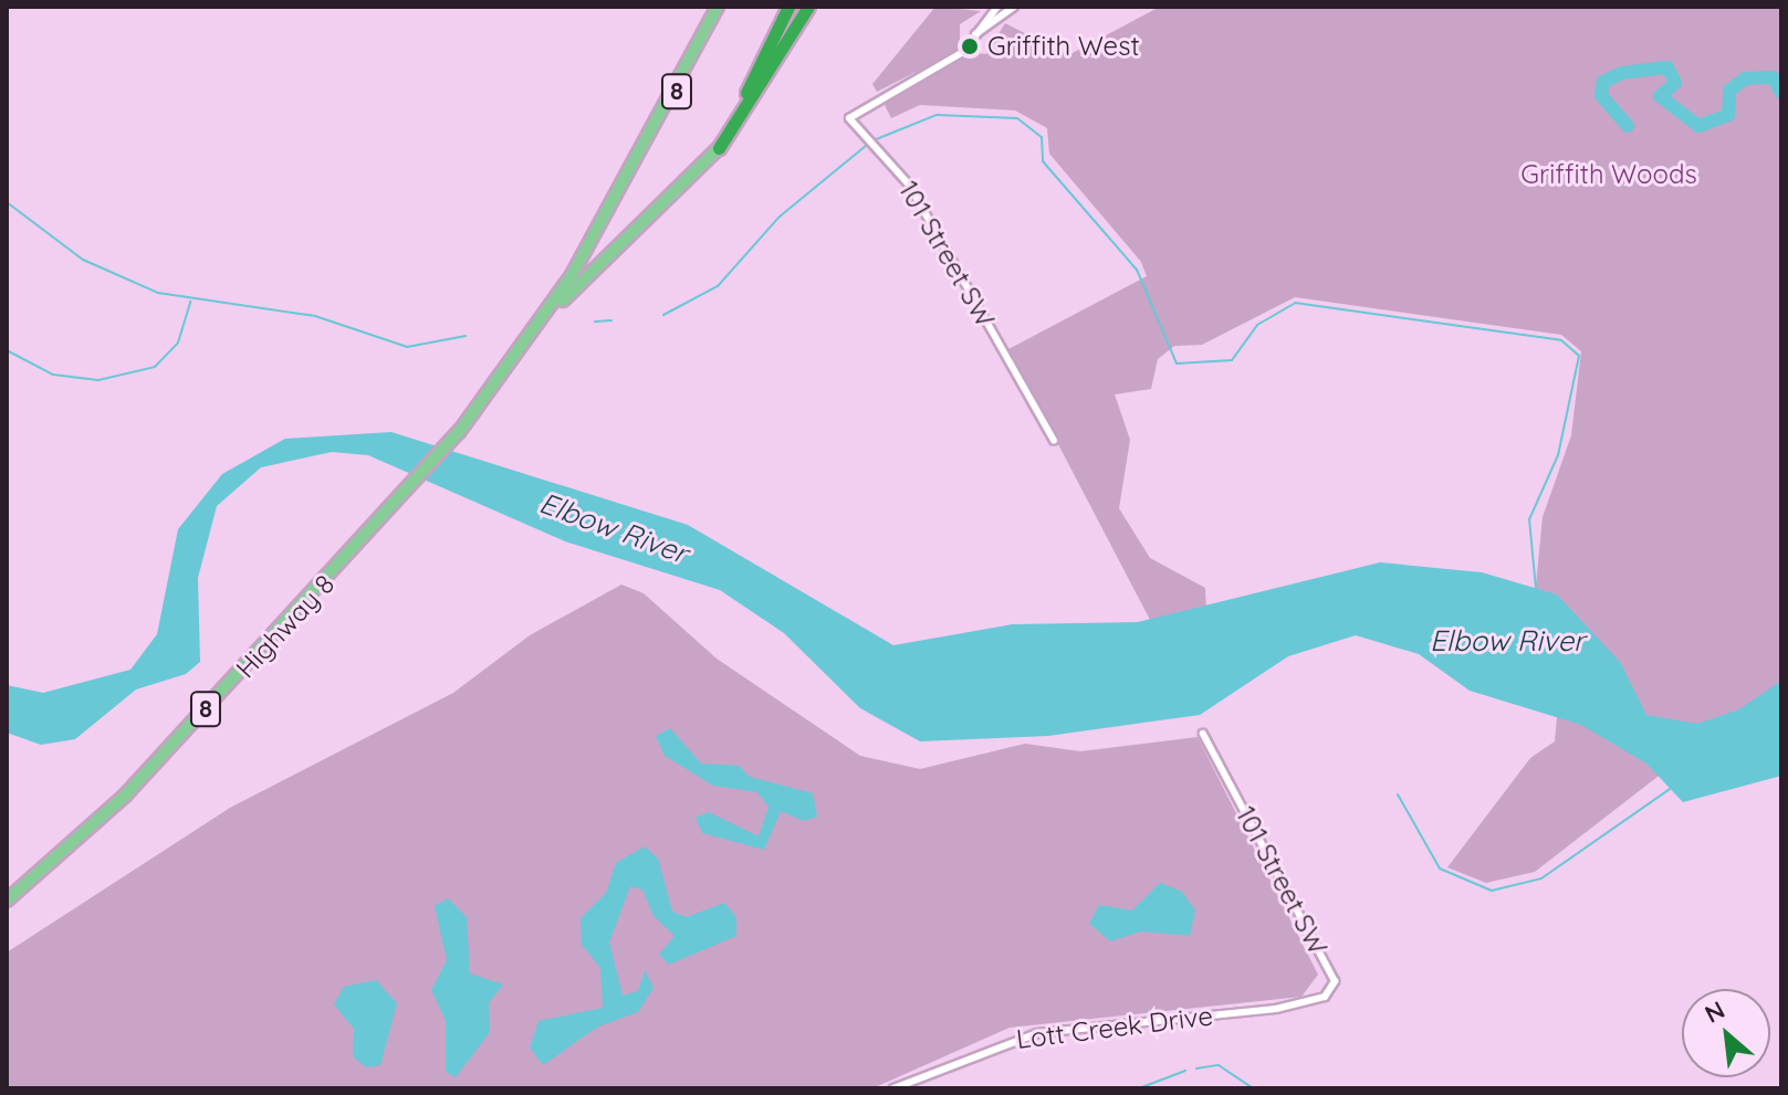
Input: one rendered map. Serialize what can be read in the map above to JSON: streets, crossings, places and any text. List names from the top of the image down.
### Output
{
  "streets": {
    "main road": ["8", "Highway 8"],
    "street": ["101 Street SW", "Lott Creek Drive"]
  },
  "crossings": [
    ["101 Street SW", "Lott Creek Drive"]
  ],
  "water": ["Elbow River"],
  "parks": ["Griffith Woods"],
  "places": ["Griffith West"],
  "north": "top left"
}
